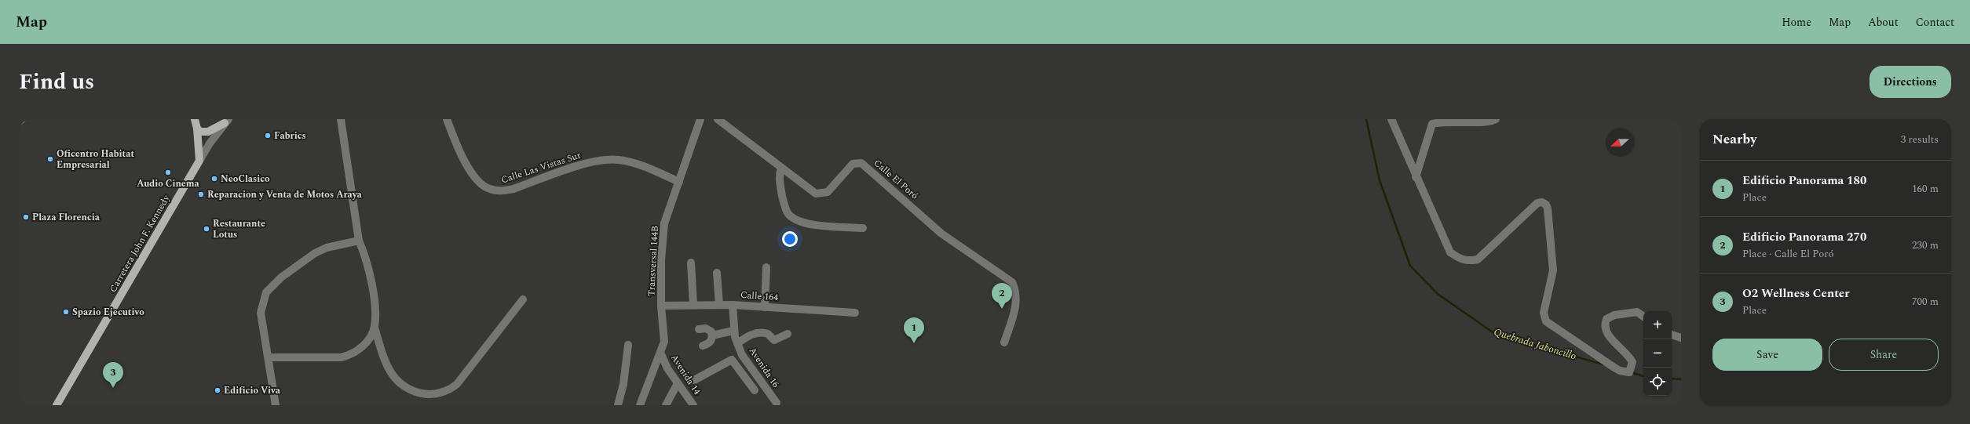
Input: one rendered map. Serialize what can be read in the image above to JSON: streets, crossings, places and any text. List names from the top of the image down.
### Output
{
  "streets": {
    "main road": ["Carretera John F. Kennedy"],
    "street": [
      "Calle Las Vistas Sur",
      "Calle El Poró",
      "Transversal 144B",
      "Calle 164",
      "Avenida 16",
      "Avenida 14"
    ]
  },
  "crossings": [
    ["Calle Las Vistas Sur", "Transversal 144B"],
    ["Transversal 144B", "Calle 164"],
    ["Transversal 144B", "Avenida 14"],
    ["Calle 164", "Avenida 16"]
  ],
  "water": ["Quebrada Jaboncillo"],
  "places": [
    "Fabrics",
    "Oficentro Habitat Empresarial",
    "Audio Cinema",
    "NeoClasico",
    "Reparacion y Venta de Motos Araya",
    "Plaza Florencia",
    "Restaurante Lotus",
    "Spazio Ejecutivo",
    "Edificio Viva"
  ],
  "north": "left",
  "page": {
    "header": "Map",
    "nav": [
      "Home",
      "Map",
      "About",
      "Contact"
    ],
    "title": "Find us",
    "buttons": [
      "Directions",
      ["Save", "Share"]
    ],
    "heading": ["Nearby", "3 results"],
    "list": [
      {
        "mark": "1",
        "name": "Edificio Panorama 180",
        "note": "Place",
        "value": "160 m"
      },
      {
        "mark": "2",
        "name": "Edificio Panorama 270",
        "note": "Place · Calle El Poró",
        "value": "230 m"
      },
      {
        "mark": "3",
        "name": "O2 Wellness Center",
        "note": "Place",
        "value": "700 m"
      }
    ],
    "pins": ["2", "1", "3"],
    "map_buttons": ["+", "−"]
  }
}
